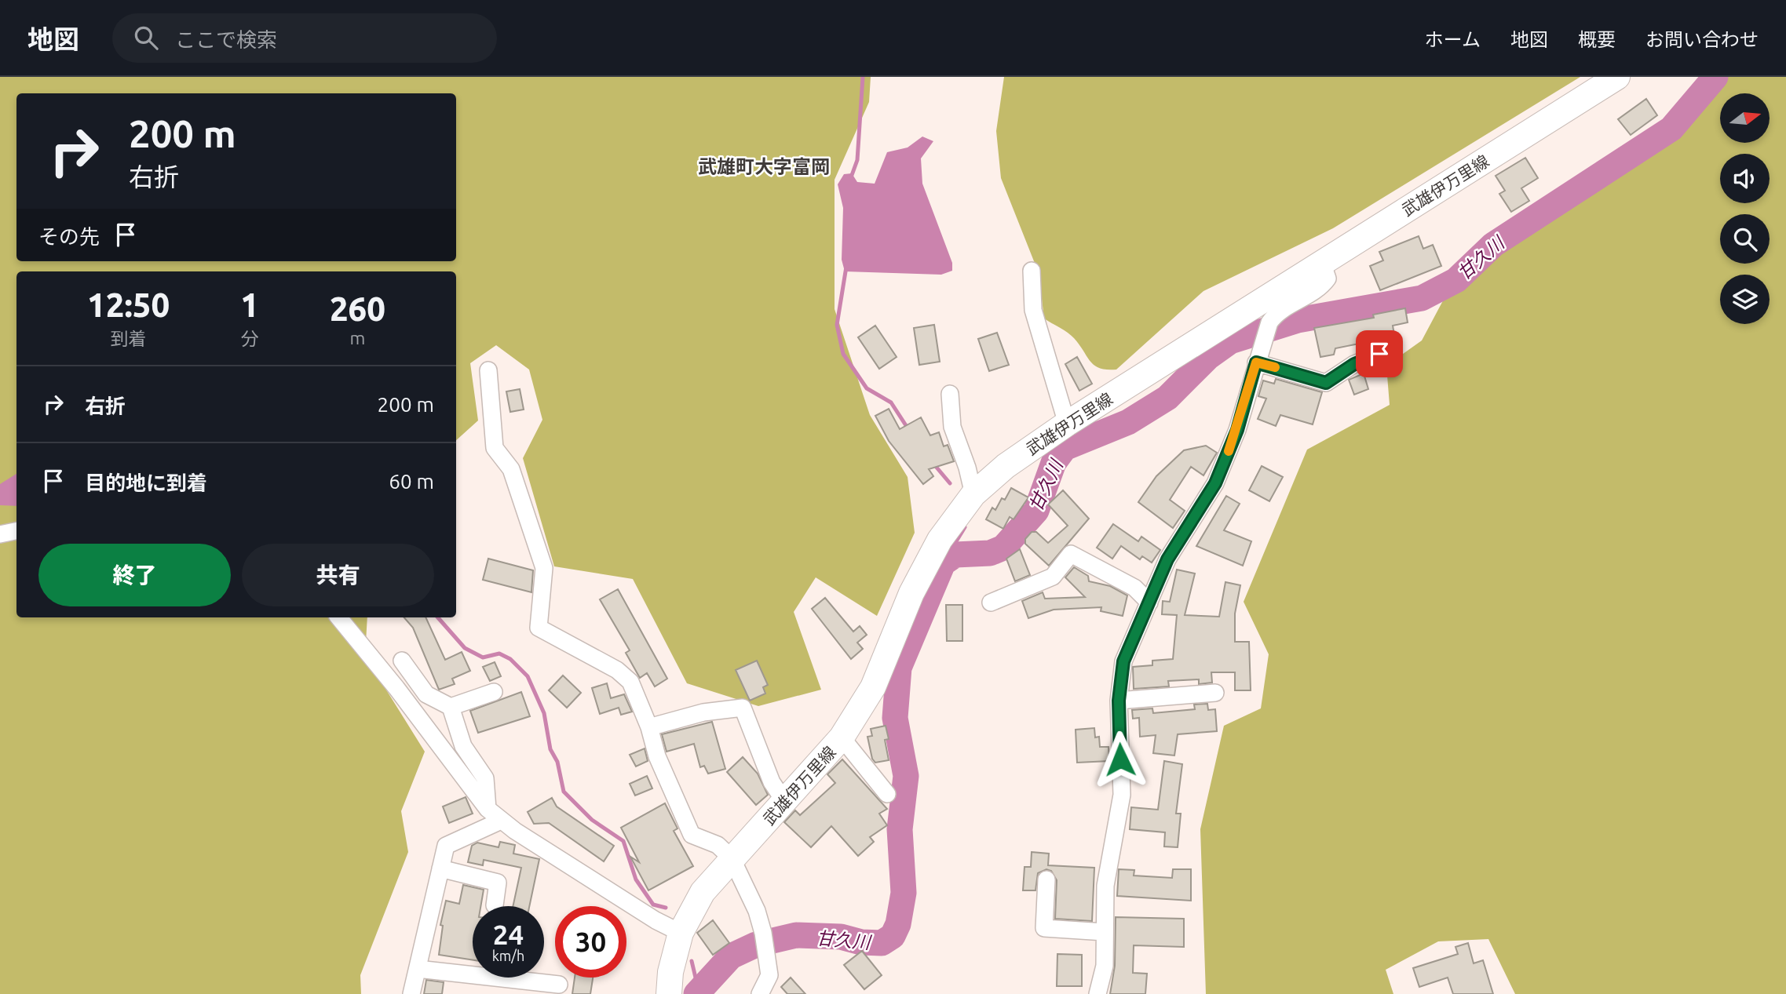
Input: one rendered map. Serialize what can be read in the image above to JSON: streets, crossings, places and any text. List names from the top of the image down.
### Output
{
  "streets": {
    "main road": ["武雄伊万里線"]
  },
  "districts": ["武雄町大字富岡"],
  "water": ["甘久川"],
  "north": "right",
  "page": {
    "header": "地図",
    "search": "ここで検索",
    "nav": [
      "ホーム",
      "地図",
      "概要",
      "お問い合わせ"
    ],
    "turn": ["200 m", "右折"],
    "then": "その先",
    "eta": [
      "12:50",
      "到着",
      "1",
      "分",
      "260",
      "m"
    ],
    "list": [
      {
        "name": "右折",
        "value": "200 m"
      },
      {
        "name": "目的地に到着",
        "value": "60 m"
      }
    ],
    "buttons": ["終了", "共有"],
    "speed": "24 km/h",
    "limit": "30"
  }
}
